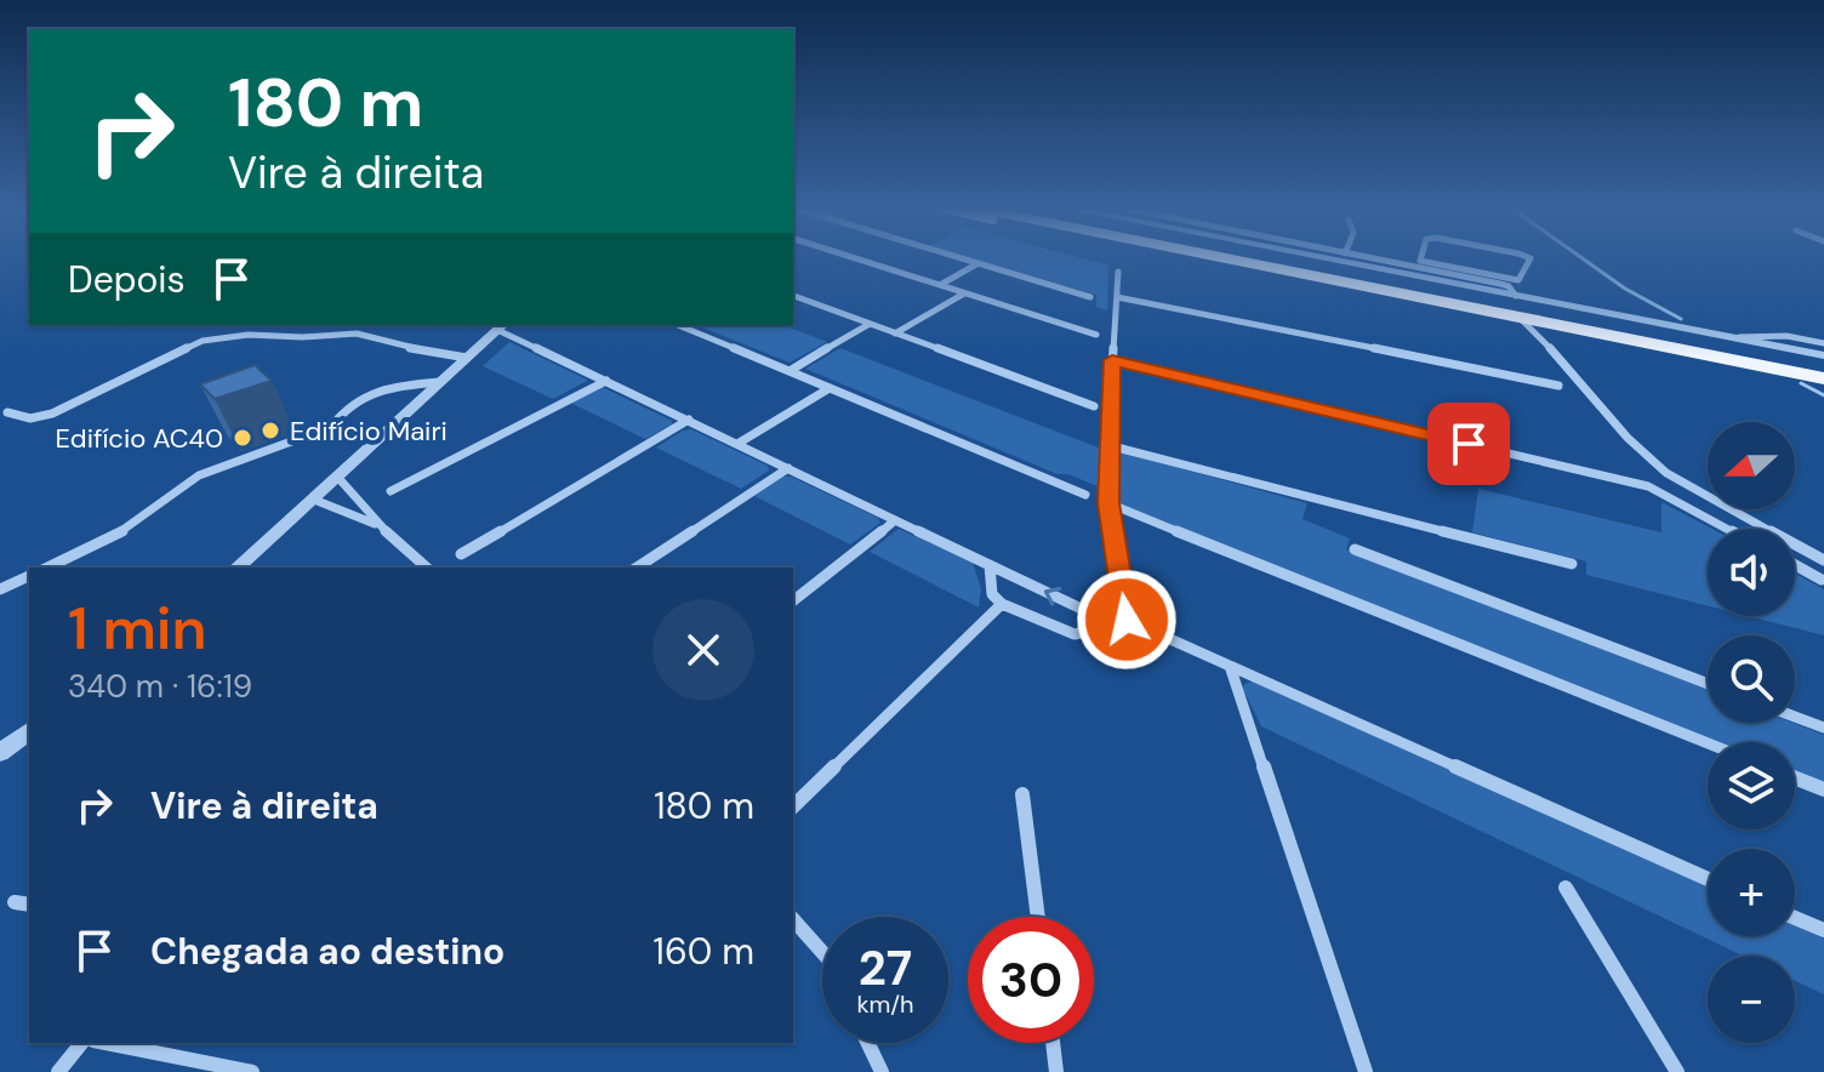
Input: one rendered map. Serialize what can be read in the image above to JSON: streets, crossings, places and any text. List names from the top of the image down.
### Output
{
  "places": ["Edifício Mairi", "Edifício AC40"],
  "north": "left",
  "page": {
    "turn": ["180 m", "Vire à direita"],
    "then": "Depois",
    "map_buttons": ["+", "−"],
    "heading": ["1 min", "340 m · 16:19"],
    "list": [
      {
        "name": "Vire à direita",
        "value": "180 m"
      },
      {
        "name": "Chegada ao destino",
        "value": "160 m"
      }
    ],
    "speed": "27 km/h",
    "limit": "30"
  }
}
